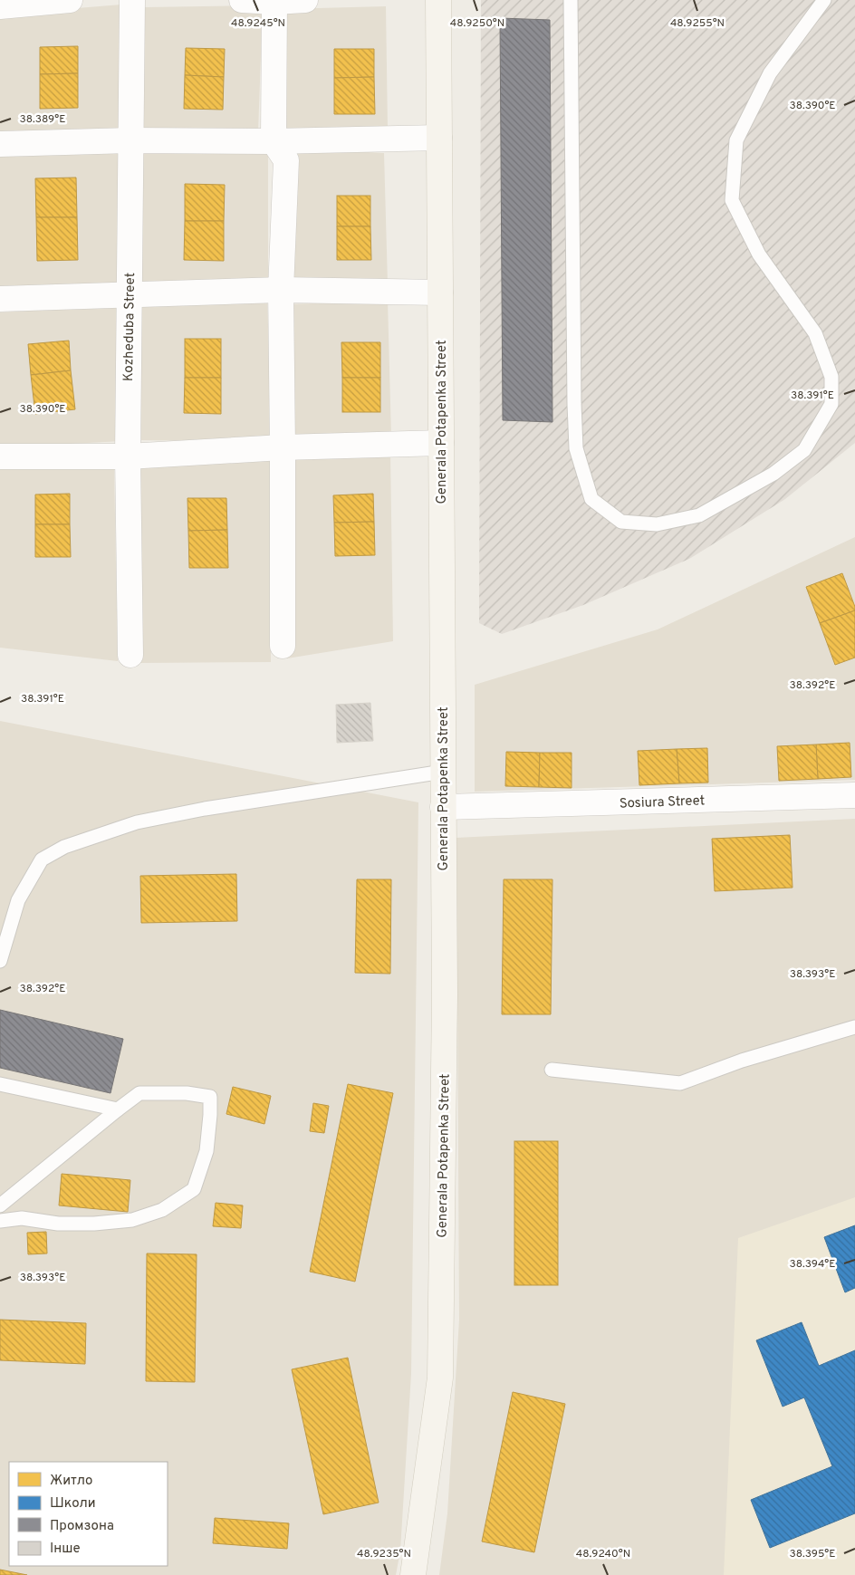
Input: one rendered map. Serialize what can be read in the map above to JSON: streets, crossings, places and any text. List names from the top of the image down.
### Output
{
  "streets": {
    "main road": ["Generala Potapenka Street"],
    "street": ["Kozheduba Street", "Sosiura Street"]
  },
  "crossings": [
    ["Generala Potapenka Street", "Sosiura Street"]
  ],
  "legend": [
    "Житло",
    "Школи",
    "Промзона",
    "Інше"
  ],
  "coordinates": [
    "48.9250°N",
    "48.9245°N",
    "48.9255°N",
    "38.390°E",
    "38.389°E",
    "38.391°E",
    "38.392°E",
    "38.393°E",
    "38.394°E",
    "48.9235°N",
    "48.9240°N",
    "38.395°E"
  ]
}
